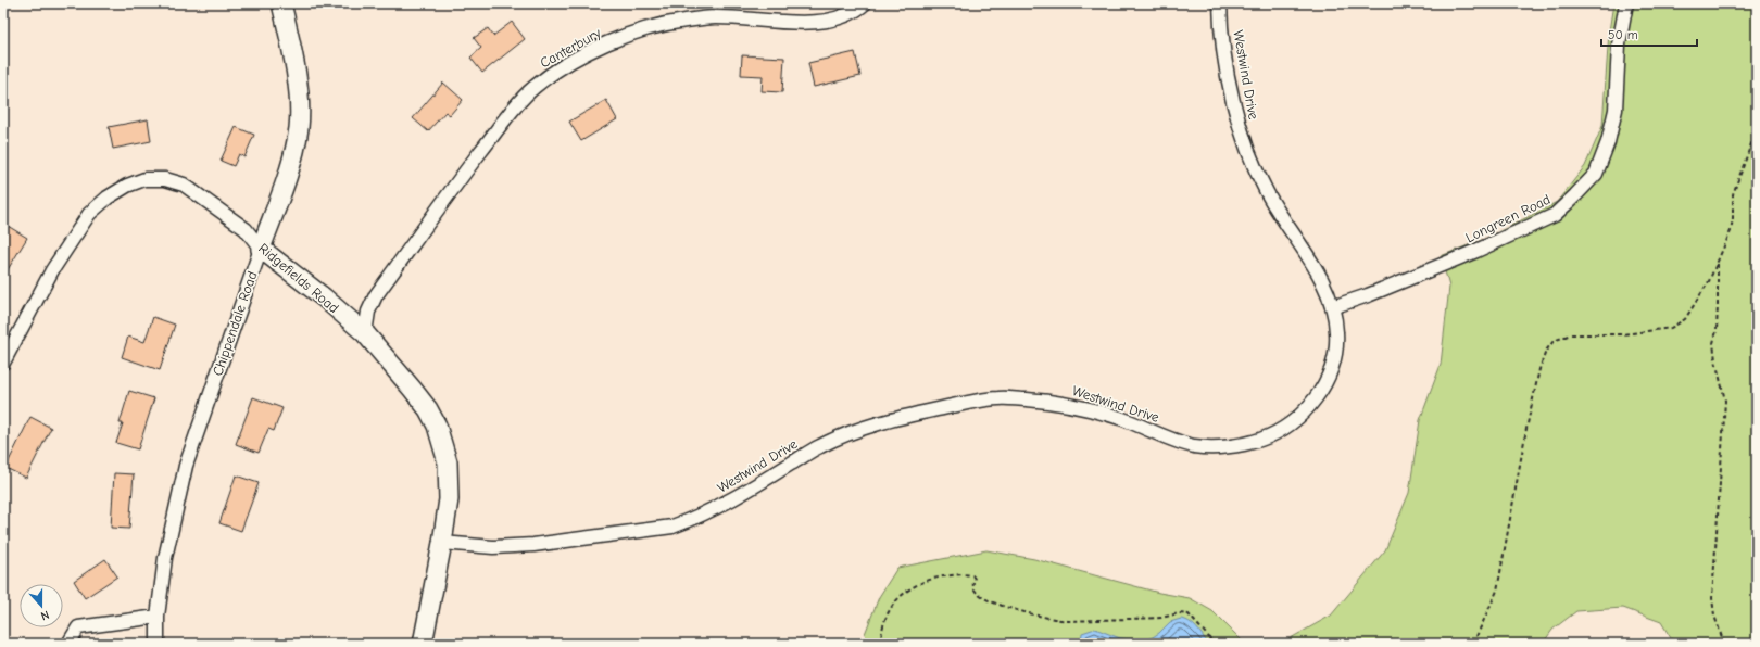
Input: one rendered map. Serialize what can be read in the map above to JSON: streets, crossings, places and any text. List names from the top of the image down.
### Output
{
  "streets": {
    "street": [
      "Canterbury",
      "Westwind Drive",
      "Longreen Road",
      "Ridgefields Road",
      "Chippendale Road"
    ]
  },
  "crossings": [
    ["Canterbury", "Ridgefields Road"],
    ["Westwind Drive", "Longreen Road"],
    ["Westwind Drive", "Ridgefields Road"],
    ["Ridgefields Road", "Chippendale Road"]
  ],
  "scale_bar": "50 m",
  "north": "bottom"
}
